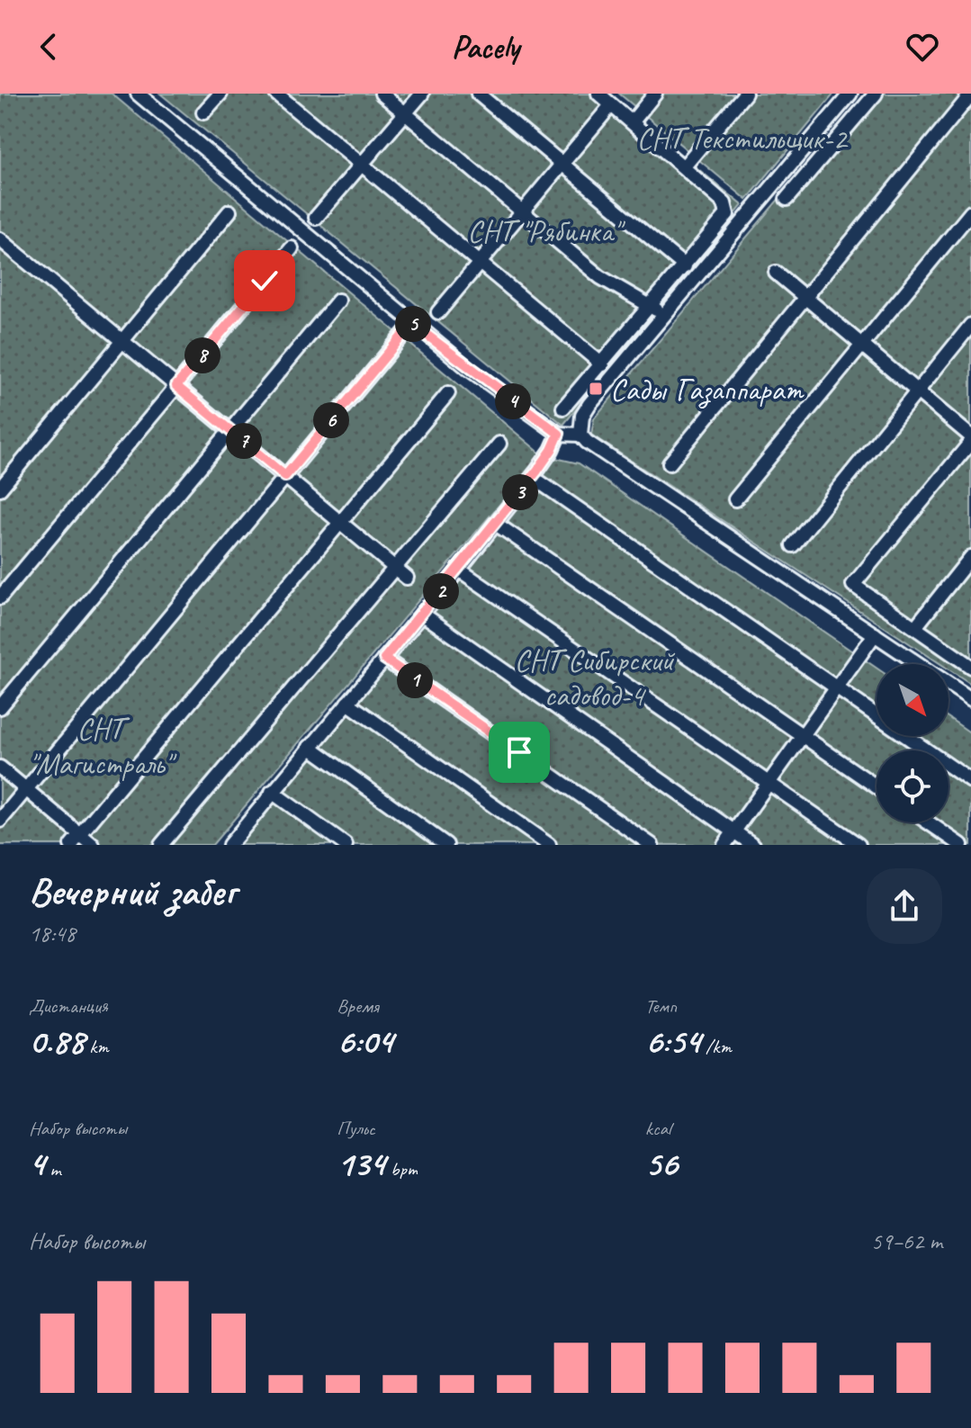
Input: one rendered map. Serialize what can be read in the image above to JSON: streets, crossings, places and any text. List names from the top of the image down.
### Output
{
  "parks": [
    "СНТ Текстильщик-2",
    "СНТ \"Рябинка\"",
    "СНТ Сибирский садовод-4",
    "СНТ \"Магистраль\""
  ],
  "places": {
    "transit": ["Сады Газаппарат"]
  },
  "north": "bottom right",
  "page": {
    "header": "Pacely",
    "pins": [
      "5",
      "8",
      "4",
      "6",
      "7",
      "3",
      "2",
      "1"
    ],
    "heading": ["Вечерний забег", "18:48"],
    "stats": [
      ["Дистанция", "0.88 km"],
      ["Время", "6:04"],
      ["Темп", "6:54 /km"],
      ["Набор высоты", "4 m"],
      ["Пульс", "134 bpm"],
      ["kcal", "56"]
    ],
    "chart": ["Набор высоты", "59–62 m"]
  }
}
